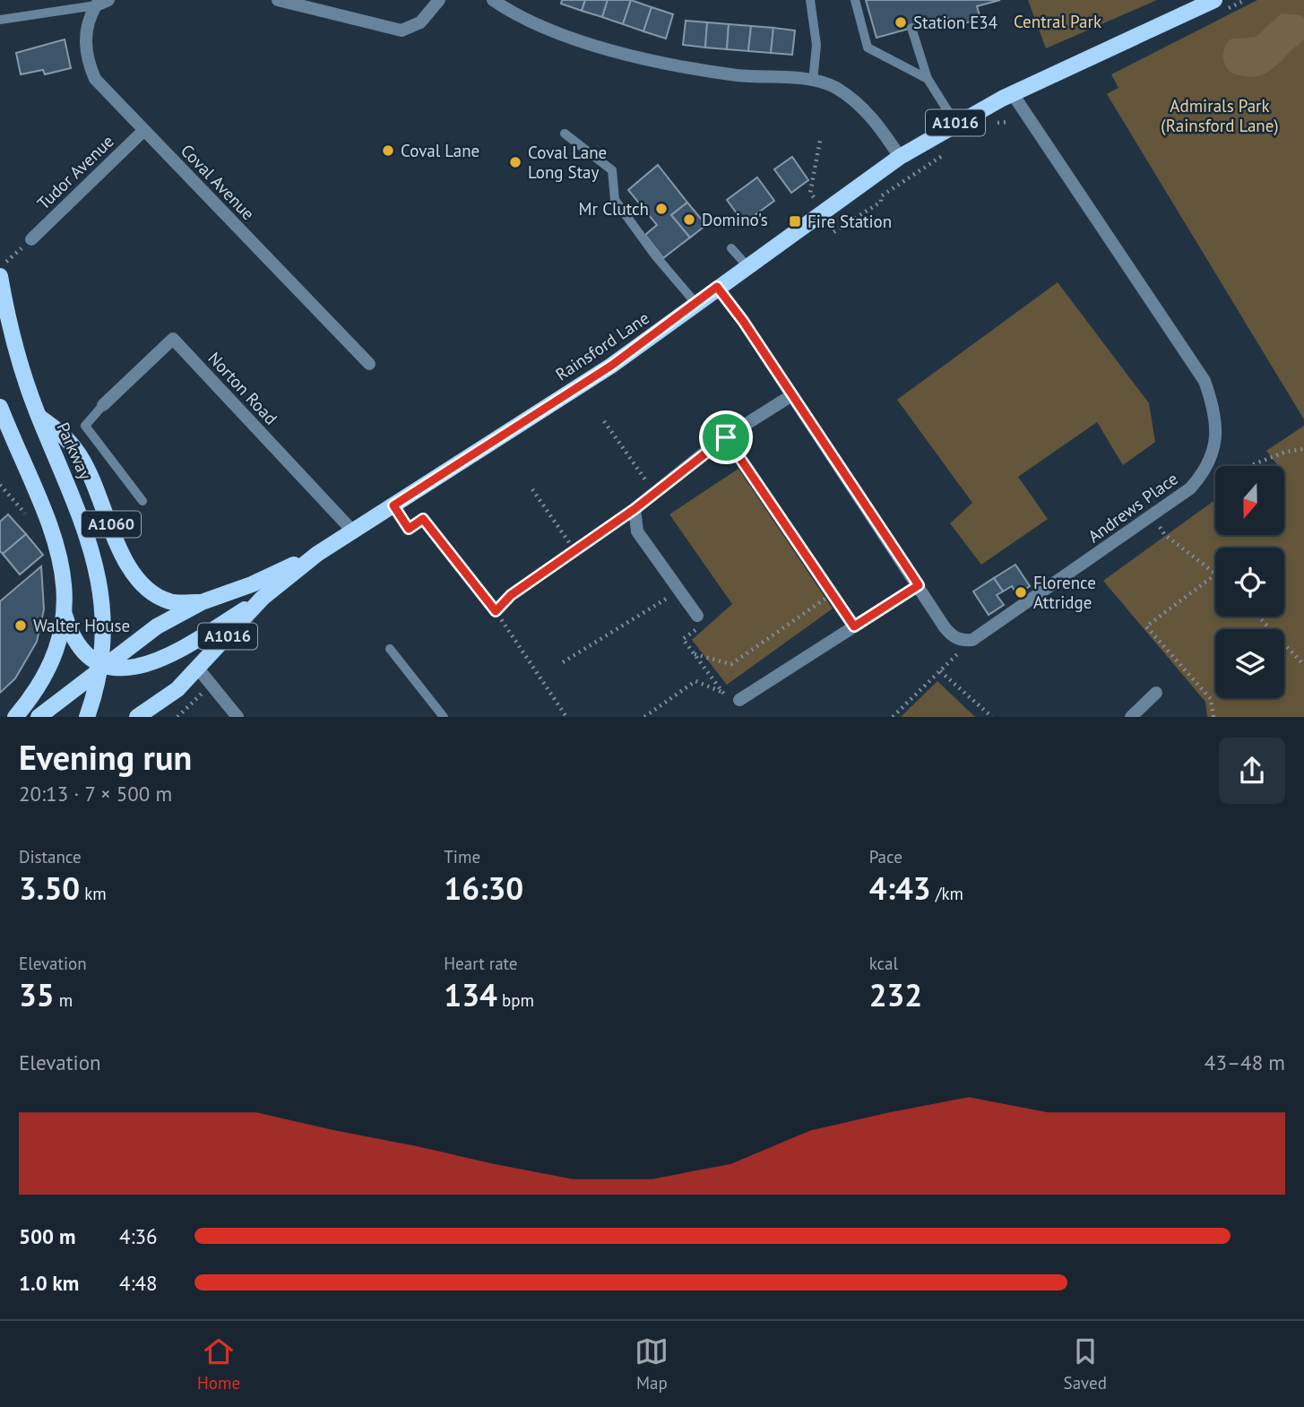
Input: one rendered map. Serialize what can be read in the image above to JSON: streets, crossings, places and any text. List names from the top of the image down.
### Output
{
  "streets": {
    "main road": [
      "A1016",
      "Rainsford Lane",
      "Parkway",
      "A1060"
    ],
    "street": [
      "Tudor Avenue",
      "Coval Avenue",
      "Norton Road",
      "Andrews Place"
    ]
  },
  "crossings": [
    ["Tudor Avenue", "Coval Avenue"],
    ["Rainsford Lane", "Norton Road"],
    ["Rainsford Lane", "Parkway"],
    ["Rainsford Lane", "Andrews Place"],
    ["Rainsford Lane", "A1060"],
    ["Parkway", "A1060"]
  ],
  "parks": ["Central Park", "Admirals Park (Rainsford Lane)"],
  "places": {
    "other": [
      "Station E34",
      "Coval Lane",
      "Coval Lane Long Stay",
      "Mr Clutch",
      "Domino's",
      "Florence Attridge",
      "Walter House"
    ],
    "transit": ["Fire Station"]
  },
  "north": "bottom",
  "page": {
    "heading": ["Evening run", "20:13 · 7 × 500 m"],
    "stats": [
      ["Distance", "3.50 km"],
      ["Time", "16:30"],
      ["Pace", "4:43 /km"],
      ["Elevation", "35 m"],
      ["Heart rate", "134 bpm"],
      ["kcal", "232"]
    ],
    "chart": ["Elevation", "43–48 m"],
    "list": [
      {
        "name": "500 m",
        "note": "4:36"
      },
      {
        "name": "1.0 km",
        "note": "4:48"
      }
    ],
    "tabs": ["Home", "Map", "Saved"]
  }
}
